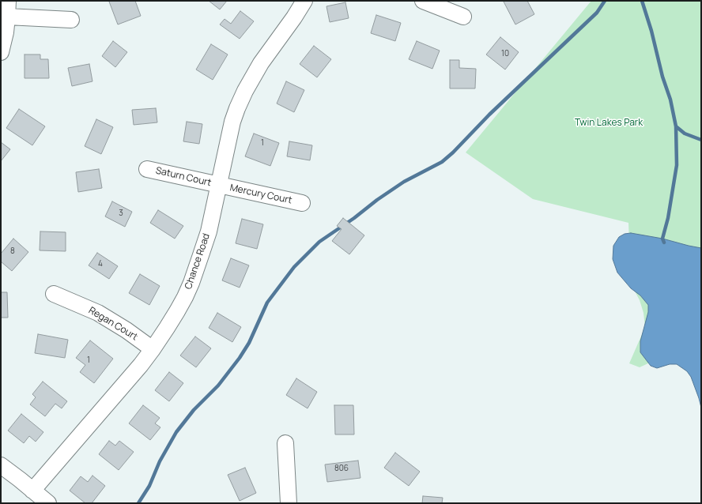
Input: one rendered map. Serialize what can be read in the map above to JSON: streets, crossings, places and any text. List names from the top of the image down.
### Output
{
  "streets": {
    "street": [
      "Saturn Court",
      "Mercury Court",
      "Chance Road",
      "Regan Court"
    ]
  },
  "crossings": [
    ["Saturn Court", "Mercury Court"],
    ["Saturn Court", "Chance Road"],
    ["Mercury Court", "Chance Road"],
    ["Chance Road", "Regan Court"]
  ],
  "parks": ["Twin Lakes Park"],
  "house_numbers": [
    "10",
    "1",
    "3",
    "8",
    "4",
    "1",
    "806"
  ]
}
